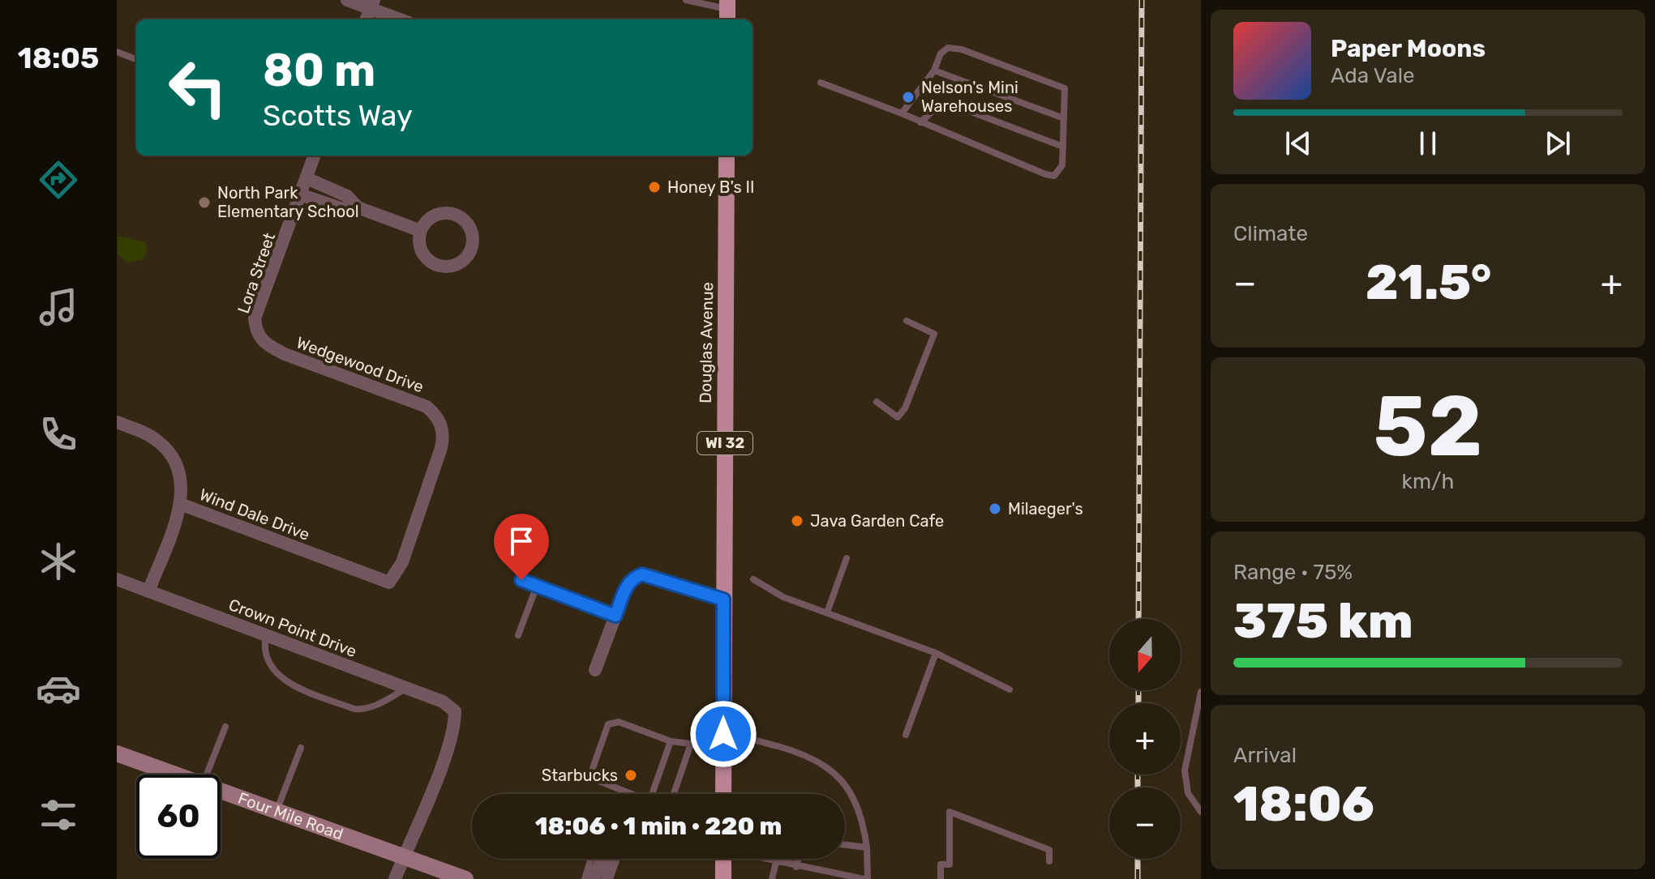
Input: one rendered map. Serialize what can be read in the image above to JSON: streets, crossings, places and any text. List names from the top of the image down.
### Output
{
  "streets": {
    "main road": ["Douglas Avenue", "WI 32", "Four Mile Road"],
    "street": [
      "Lora Street",
      "Wedgewood Drive",
      "Wind Dale Drive",
      "Crown Point Drive"
    ]
  },
  "crossings": [
    ["Lora Street", "Wedgewood Drive"],
    ["Wedgewood Drive", "Wind Dale Drive"],
    ["Crown Point Drive", "Four Mile Road"]
  ],
  "places": [
    "Nelson's Mini Warehouses",
    "Honey B's II",
    "North Park Elementary School",
    "Milaeger's",
    "Java Garden Cafe",
    "Starbucks"
  ],
  "north": "bottom",
  "page": {
    "tabs": "18:05",
    "turn": ["80 m", "Scotts Way"],
    "song": ["Paper Moons", "Ada Vale"],
    "tile": [
      "Climate",
      ["52", "km/h"],
      ["Range · 75%", "375 km"],
      ["Arrival", "18:06"]
    ],
    "heat": ["−", "21.5°", "+"],
    "map_buttons": ["+", "−"],
    "limit": "60",
    "trip": "18:06 · 1 min · 220 m"
  }
}
